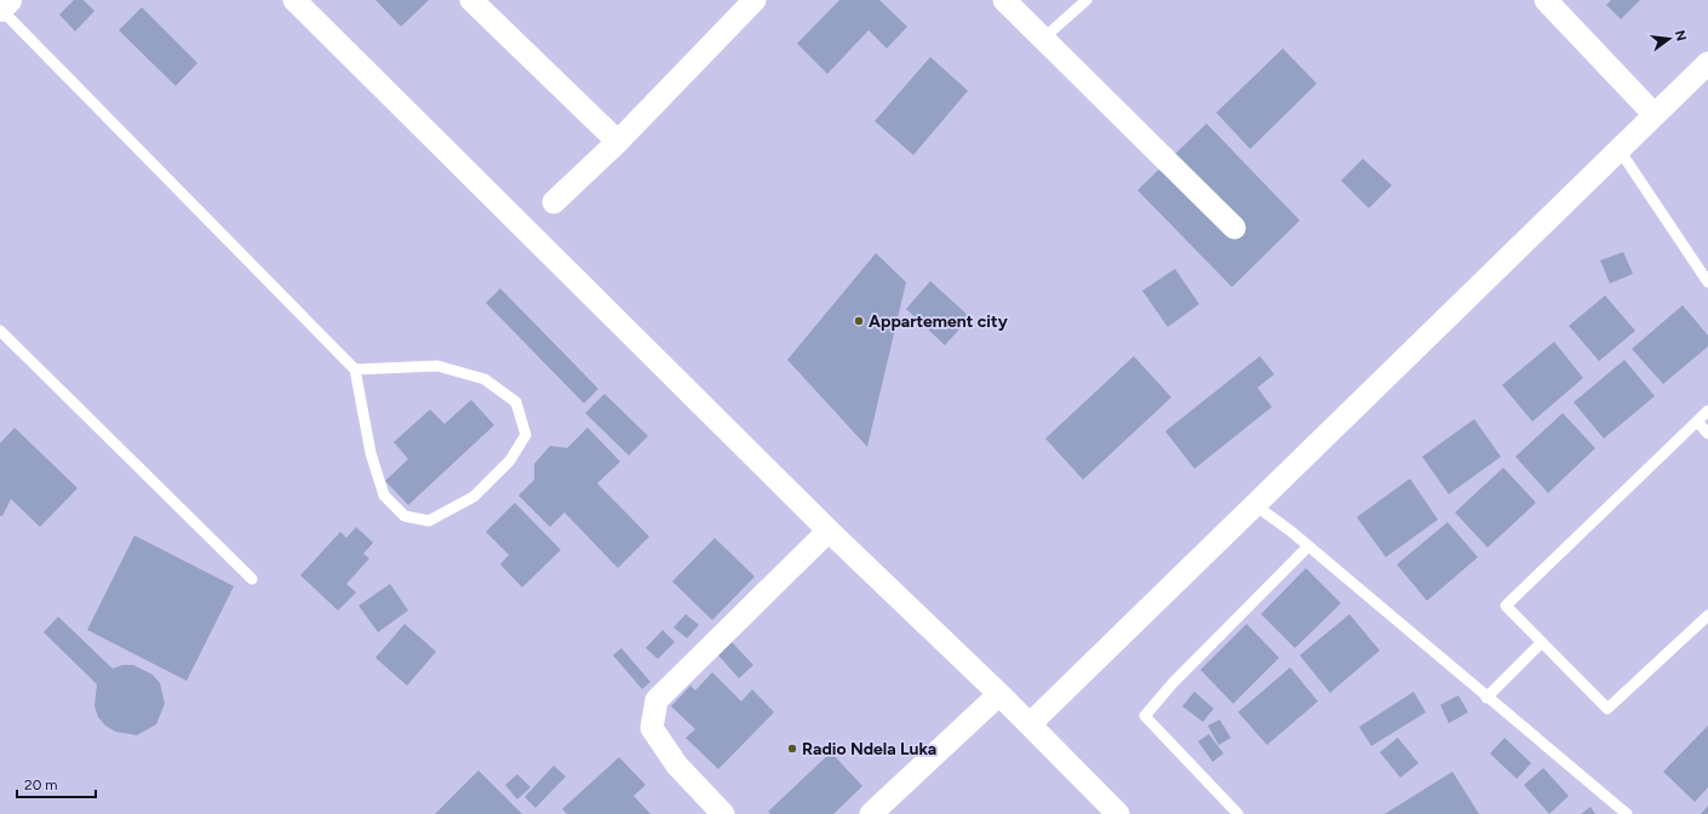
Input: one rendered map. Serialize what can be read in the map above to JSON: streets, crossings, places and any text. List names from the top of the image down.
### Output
{
  "places": ["Appartement city", "Radio Ndela Luka"],
  "scale_bar": "20 m",
  "north": "right"
}
